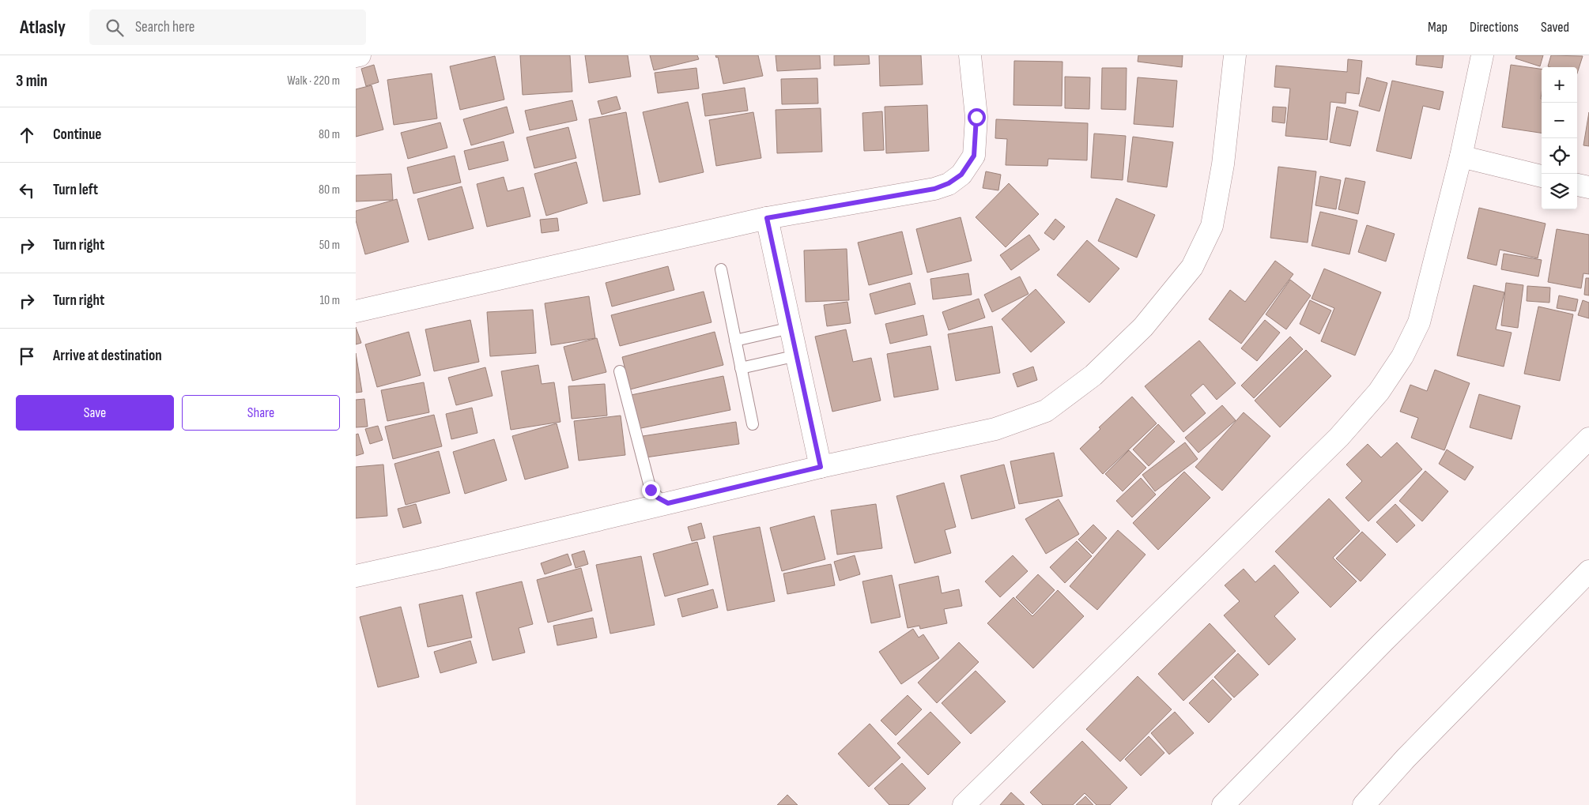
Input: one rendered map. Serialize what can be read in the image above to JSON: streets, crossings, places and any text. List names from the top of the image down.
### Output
{
  "page": {
    "header": "Atlasly",
    "search": "Search here",
    "nav": ["Map", "Directions", "Saved"],
    "heading": ["3 min", "Walk · 220 m"],
    "map_buttons": ["+", "−"],
    "list": [
      ["Continue", "80 m"],
      ["Turn left", "80 m"],
      ["Turn right", "50 m"],
      ["Turn right", "10 m"],
      "Arrive at destination"
    ],
    "buttons": ["Save", "Share"]
  }
}
